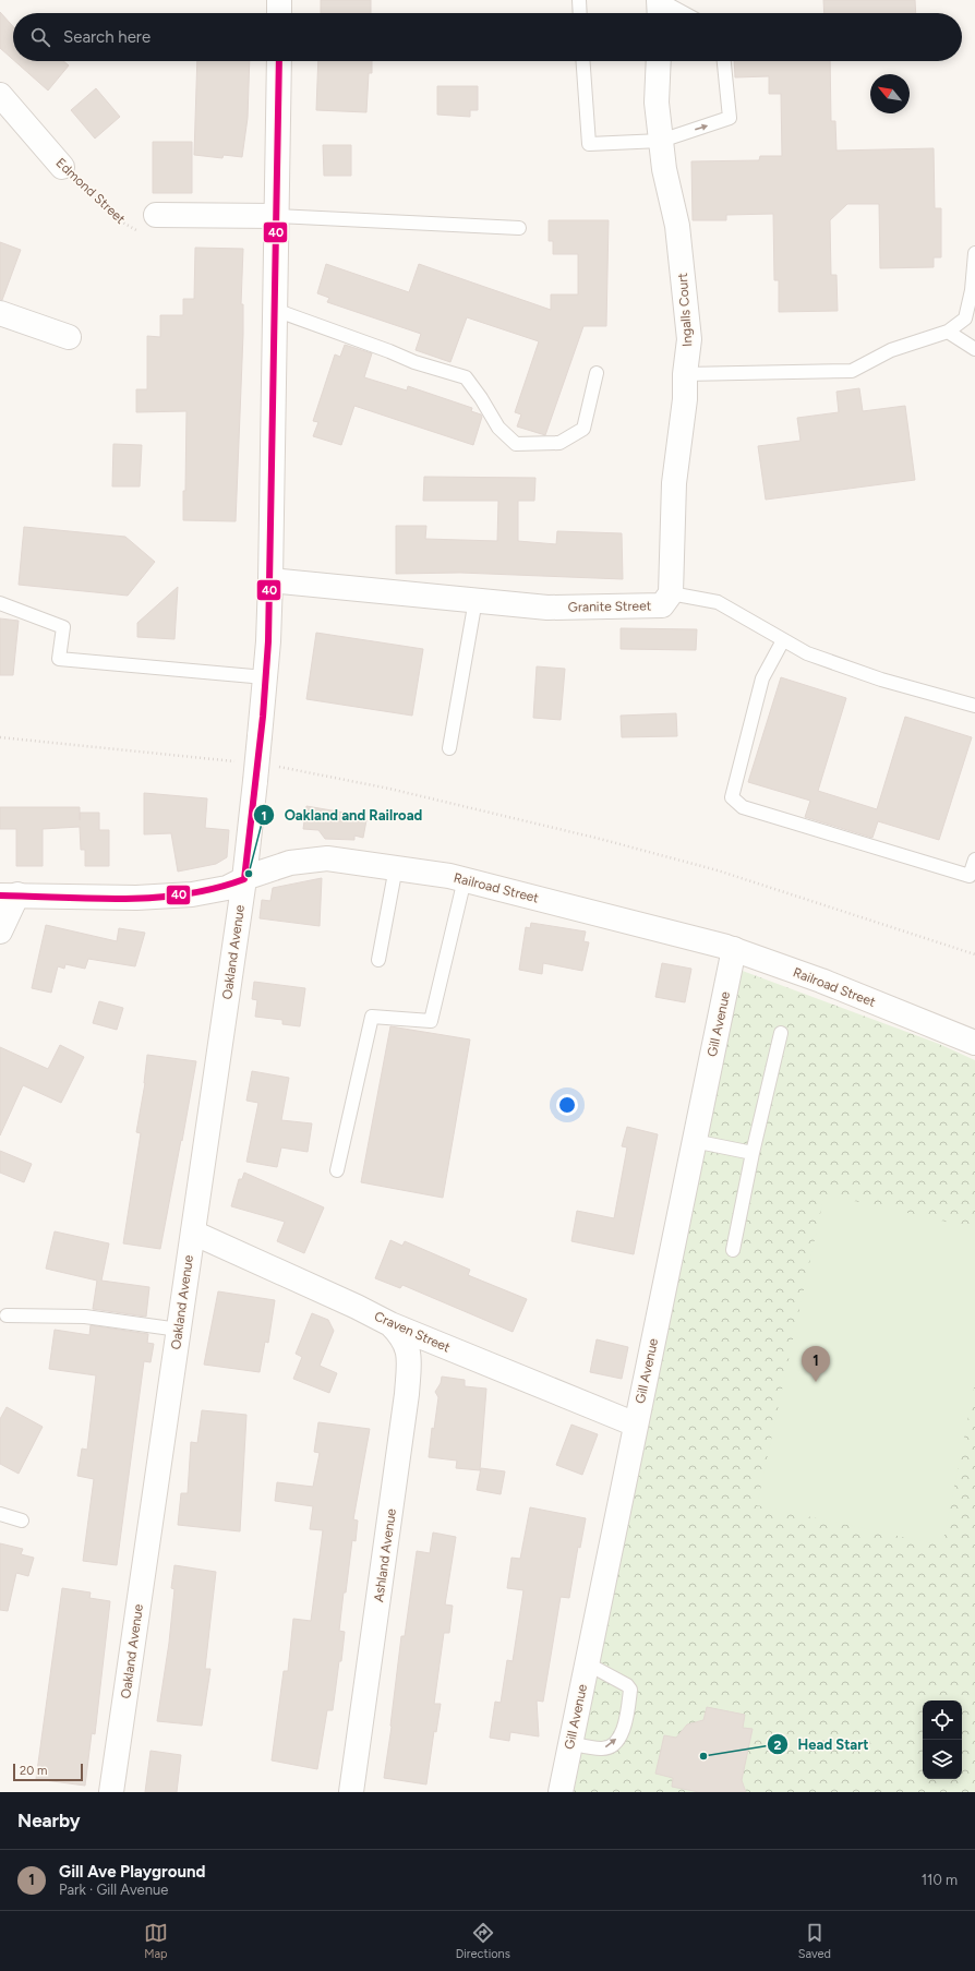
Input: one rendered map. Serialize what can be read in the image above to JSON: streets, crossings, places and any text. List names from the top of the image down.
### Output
{
  "streets": {
    "street": [
      "Edmond Street",
      "Ingalls Court",
      "Granite Street",
      "Railroad Street",
      "Oakland Avenue",
      "Gill Avenue",
      "Craven Street",
      "Ashland Avenue"
    ]
  },
  "crossings": [
    ["Ingalls Court", "Granite Street"],
    ["Granite Street", "Oakland Avenue"],
    ["Railroad Street", "Oakland Avenue"],
    ["Railroad Street", "Gill Avenue"],
    ["Oakland Avenue", "Craven Street"],
    ["Gill Avenue", "Craven Street"],
    ["Craven Street", "Ashland Avenue"]
  ],
  "places": ["Oakland and Railroad", "Head Start"],
  "lines": ["transit line 40"],
  "scale_bar": "20 m",
  "north": "top left",
  "page": {
    "search": "Search here",
    "pins": "1",
    "scale": "20 m",
    "heading": "Nearby",
    "list": [
      {
        "mark": "1",
        "name": "Gill Ave Playground",
        "note": "Park · Gill Avenue",
        "value": "110 m"
      }
    ],
    "nav": ["Map", "Directions", "Saved"]
  }
}
